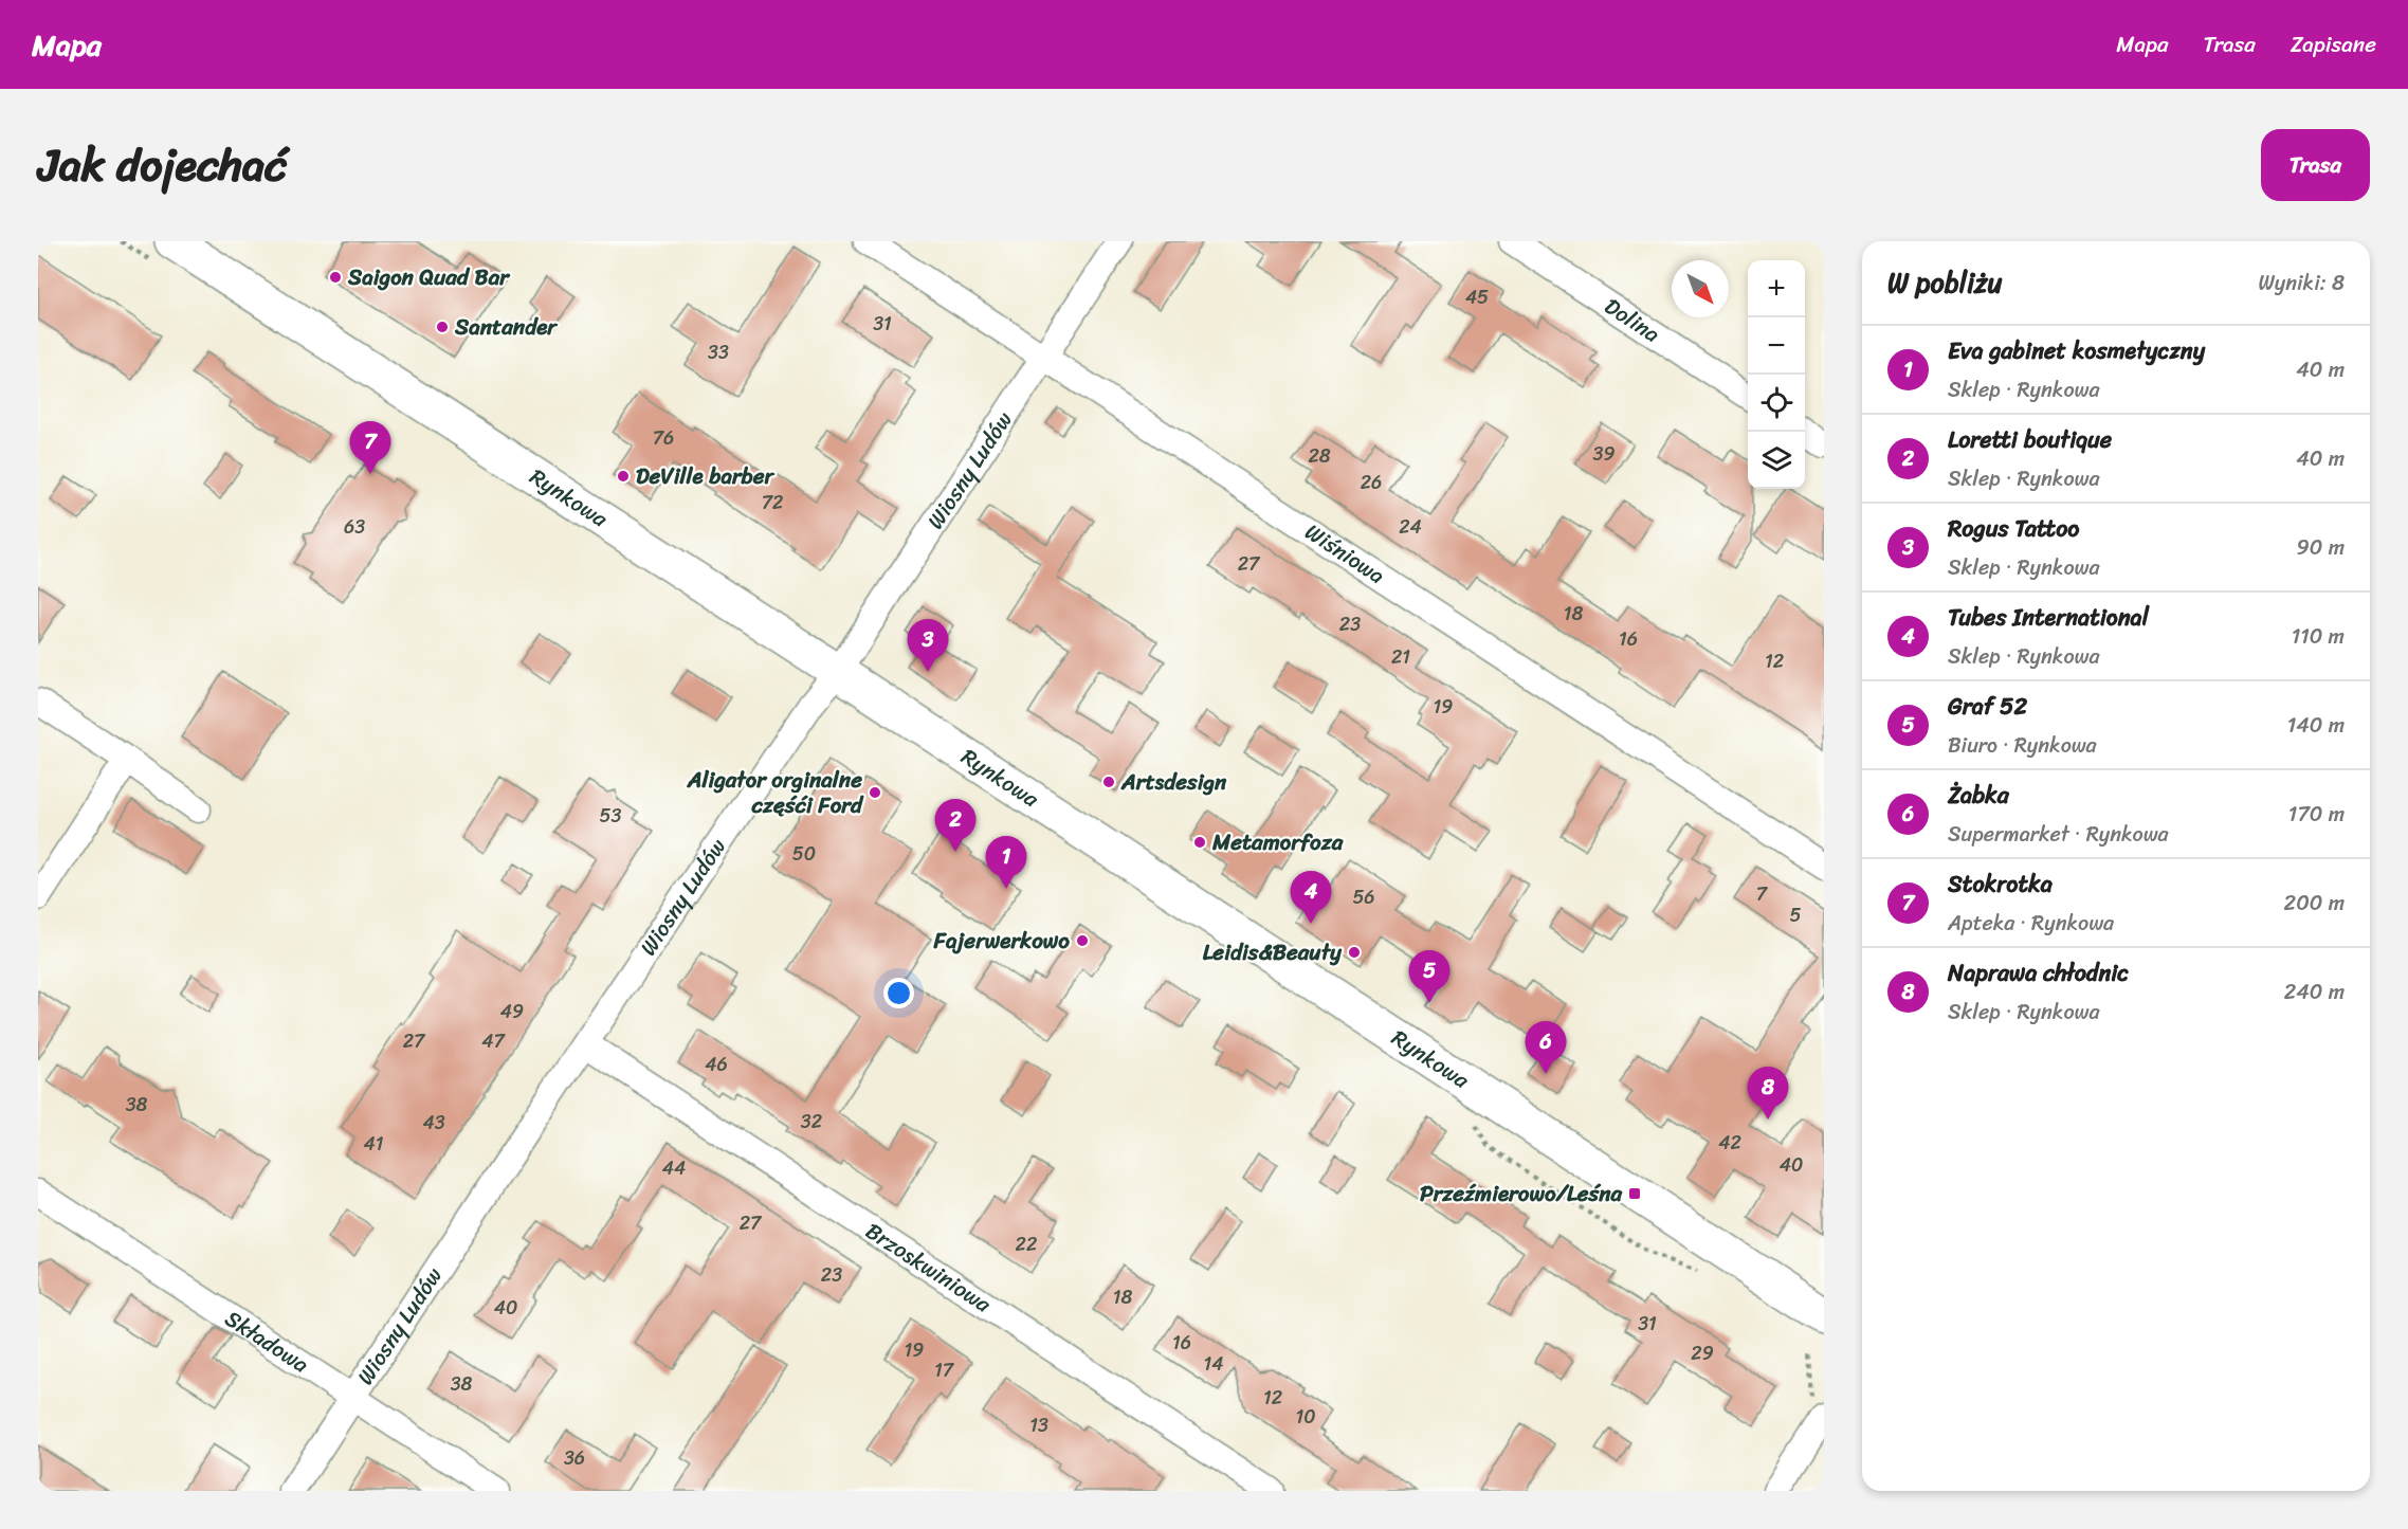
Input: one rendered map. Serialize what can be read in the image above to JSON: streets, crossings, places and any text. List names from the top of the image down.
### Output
{
  "streets": {
    "street": [
      "Dolina",
      "Wiosny Ludów",
      "Rynkowa",
      "Wiśniowa",
      "Brzoskwiniowa",
      "Składowa"
    ]
  },
  "crossings": [
    ["Wiosny Ludów", "Rynkowa"],
    ["Wiosny Ludów", "Wiśniowa"],
    ["Wiosny Ludów", "Brzoskwiniowa"],
    ["Wiosny Ludów", "Składowa"]
  ],
  "places": {
    "other": [
      "Saigon Quad Bar",
      "Santander",
      "DeVille barber",
      "Artsdesign",
      "Aligator orginalne częśći Ford",
      "Metamorfoza",
      "Fajerwerkowo",
      "Leidis&Beauty"
    ],
    "transit": ["Przeźmierowo/Leśna"]
  },
  "house_numbers": [
    "45",
    "31",
    "33",
    "76",
    "39",
    "28",
    "26",
    "72",
    "63",
    "24",
    "27",
    "18",
    "23",
    "16",
    "21",
    "12",
    "19",
    "53",
    "50",
    "7",
    "56",
    "5",
    "49",
    "27",
    "47",
    "46",
    "38",
    "32",
    "43",
    "42",
    "41",
    "40",
    "44",
    "27",
    "22",
    "23",
    "18",
    "40",
    "31",
    "16",
    "19",
    "29",
    "14",
    "17",
    "38",
    "12",
    "10",
    "13",
    "36"
  ],
  "north": "bottom right",
  "page": {
    "header": "Mapa",
    "nav": ["Mapa", "Trasa", "Zapisane"],
    "title": "Jak dojechać",
    "buttons": "Trasa",
    "heading": ["W pobliżu", "Wyniki: 8"],
    "map_buttons": ["+", "−"],
    "list": [
      {
        "mark": "1",
        "name": "Eva gabinet kosmetyczny",
        "note": "Sklep · Rynkowa",
        "value": "40 m"
      },
      {
        "mark": "2",
        "name": "Loretti boutique",
        "note": "Sklep · Rynkowa",
        "value": "40 m"
      },
      {
        "mark": "3",
        "name": "Rogus Tattoo",
        "note": "Sklep · Rynkowa",
        "value": "90 m"
      },
      {
        "mark": "4",
        "name": "Tubes International",
        "note": "Sklep · Rynkowa",
        "value": "110 m"
      },
      {
        "mark": "5",
        "name": "Graf 52",
        "note": "Biuro · Rynkowa",
        "value": "140 m"
      },
      {
        "mark": "6",
        "name": "Żabka",
        "note": "Supermarket · Rynkowa",
        "value": "170 m"
      },
      {
        "mark": "7",
        "name": "Stokrotka",
        "note": "Apteka · Rynkowa",
        "value": "200 m"
      },
      {
        "mark": "8",
        "name": "Naprawa chłodnic",
        "note": "Sklep · Rynkowa",
        "value": "240 m"
      }
    ],
    "pins": [
      "7",
      "3",
      "2",
      "1",
      "4",
      "5",
      "6",
      "8"
    ]
  }
}
